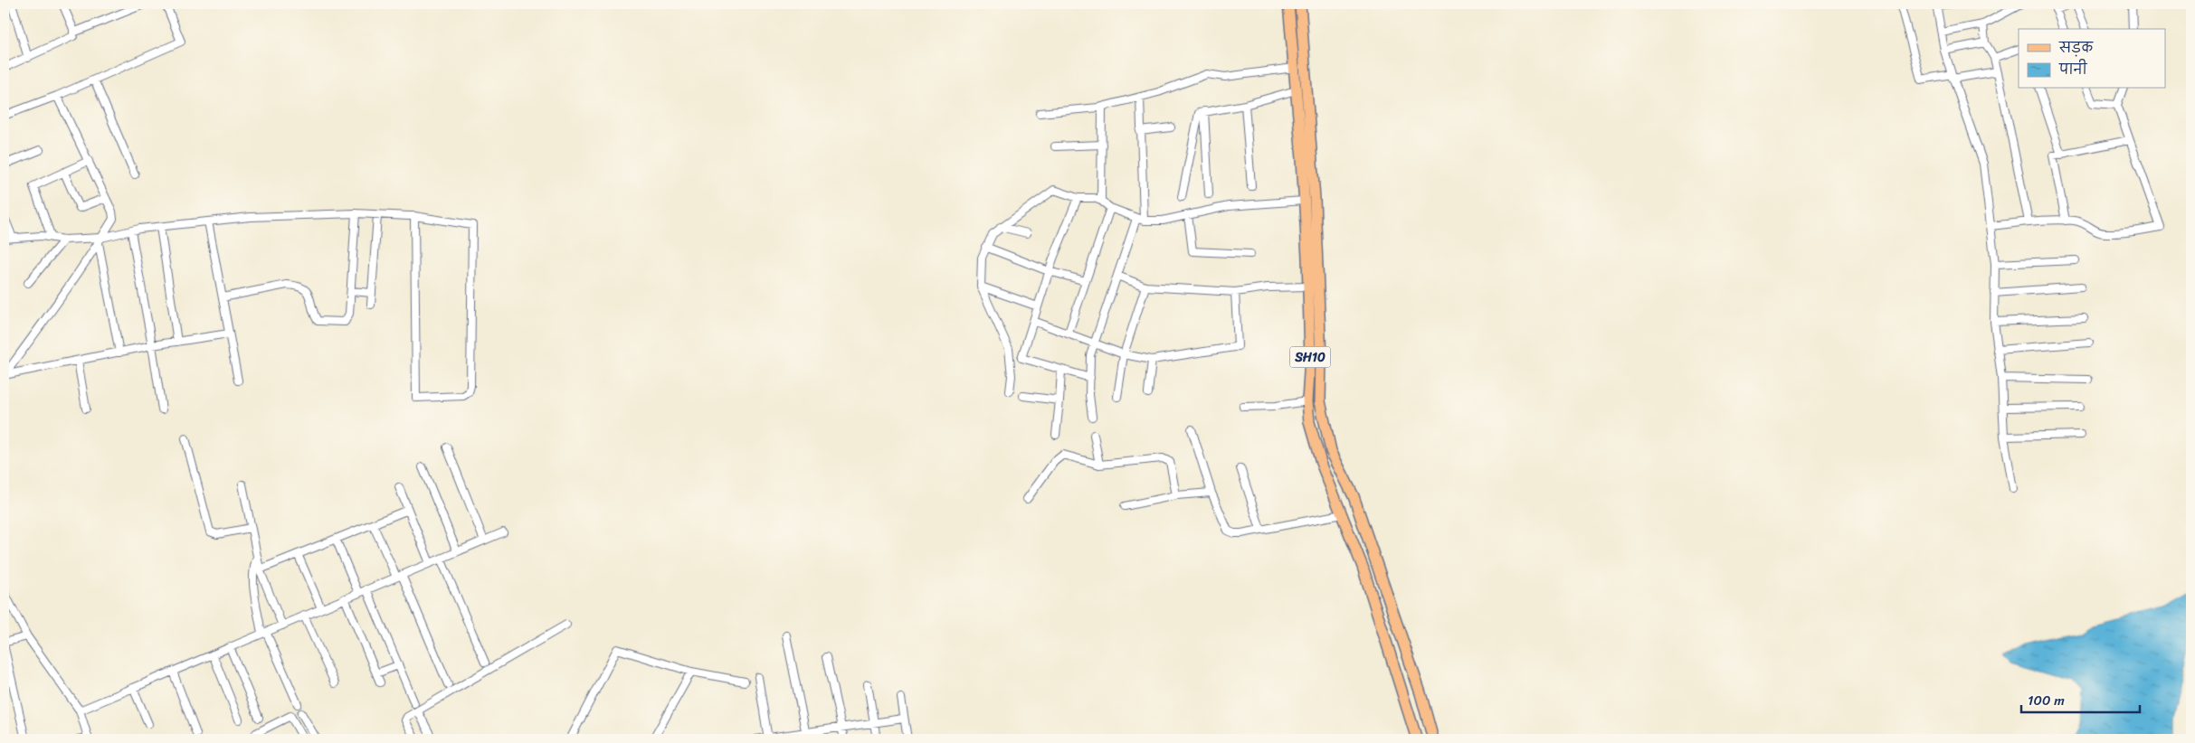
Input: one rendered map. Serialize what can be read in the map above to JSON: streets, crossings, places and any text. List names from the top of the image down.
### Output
{
  "streets": {
    "main road": ["SH10"]
  },
  "legend": ["सड़क", "पानी"],
  "scale_bar": "100 m"
}
